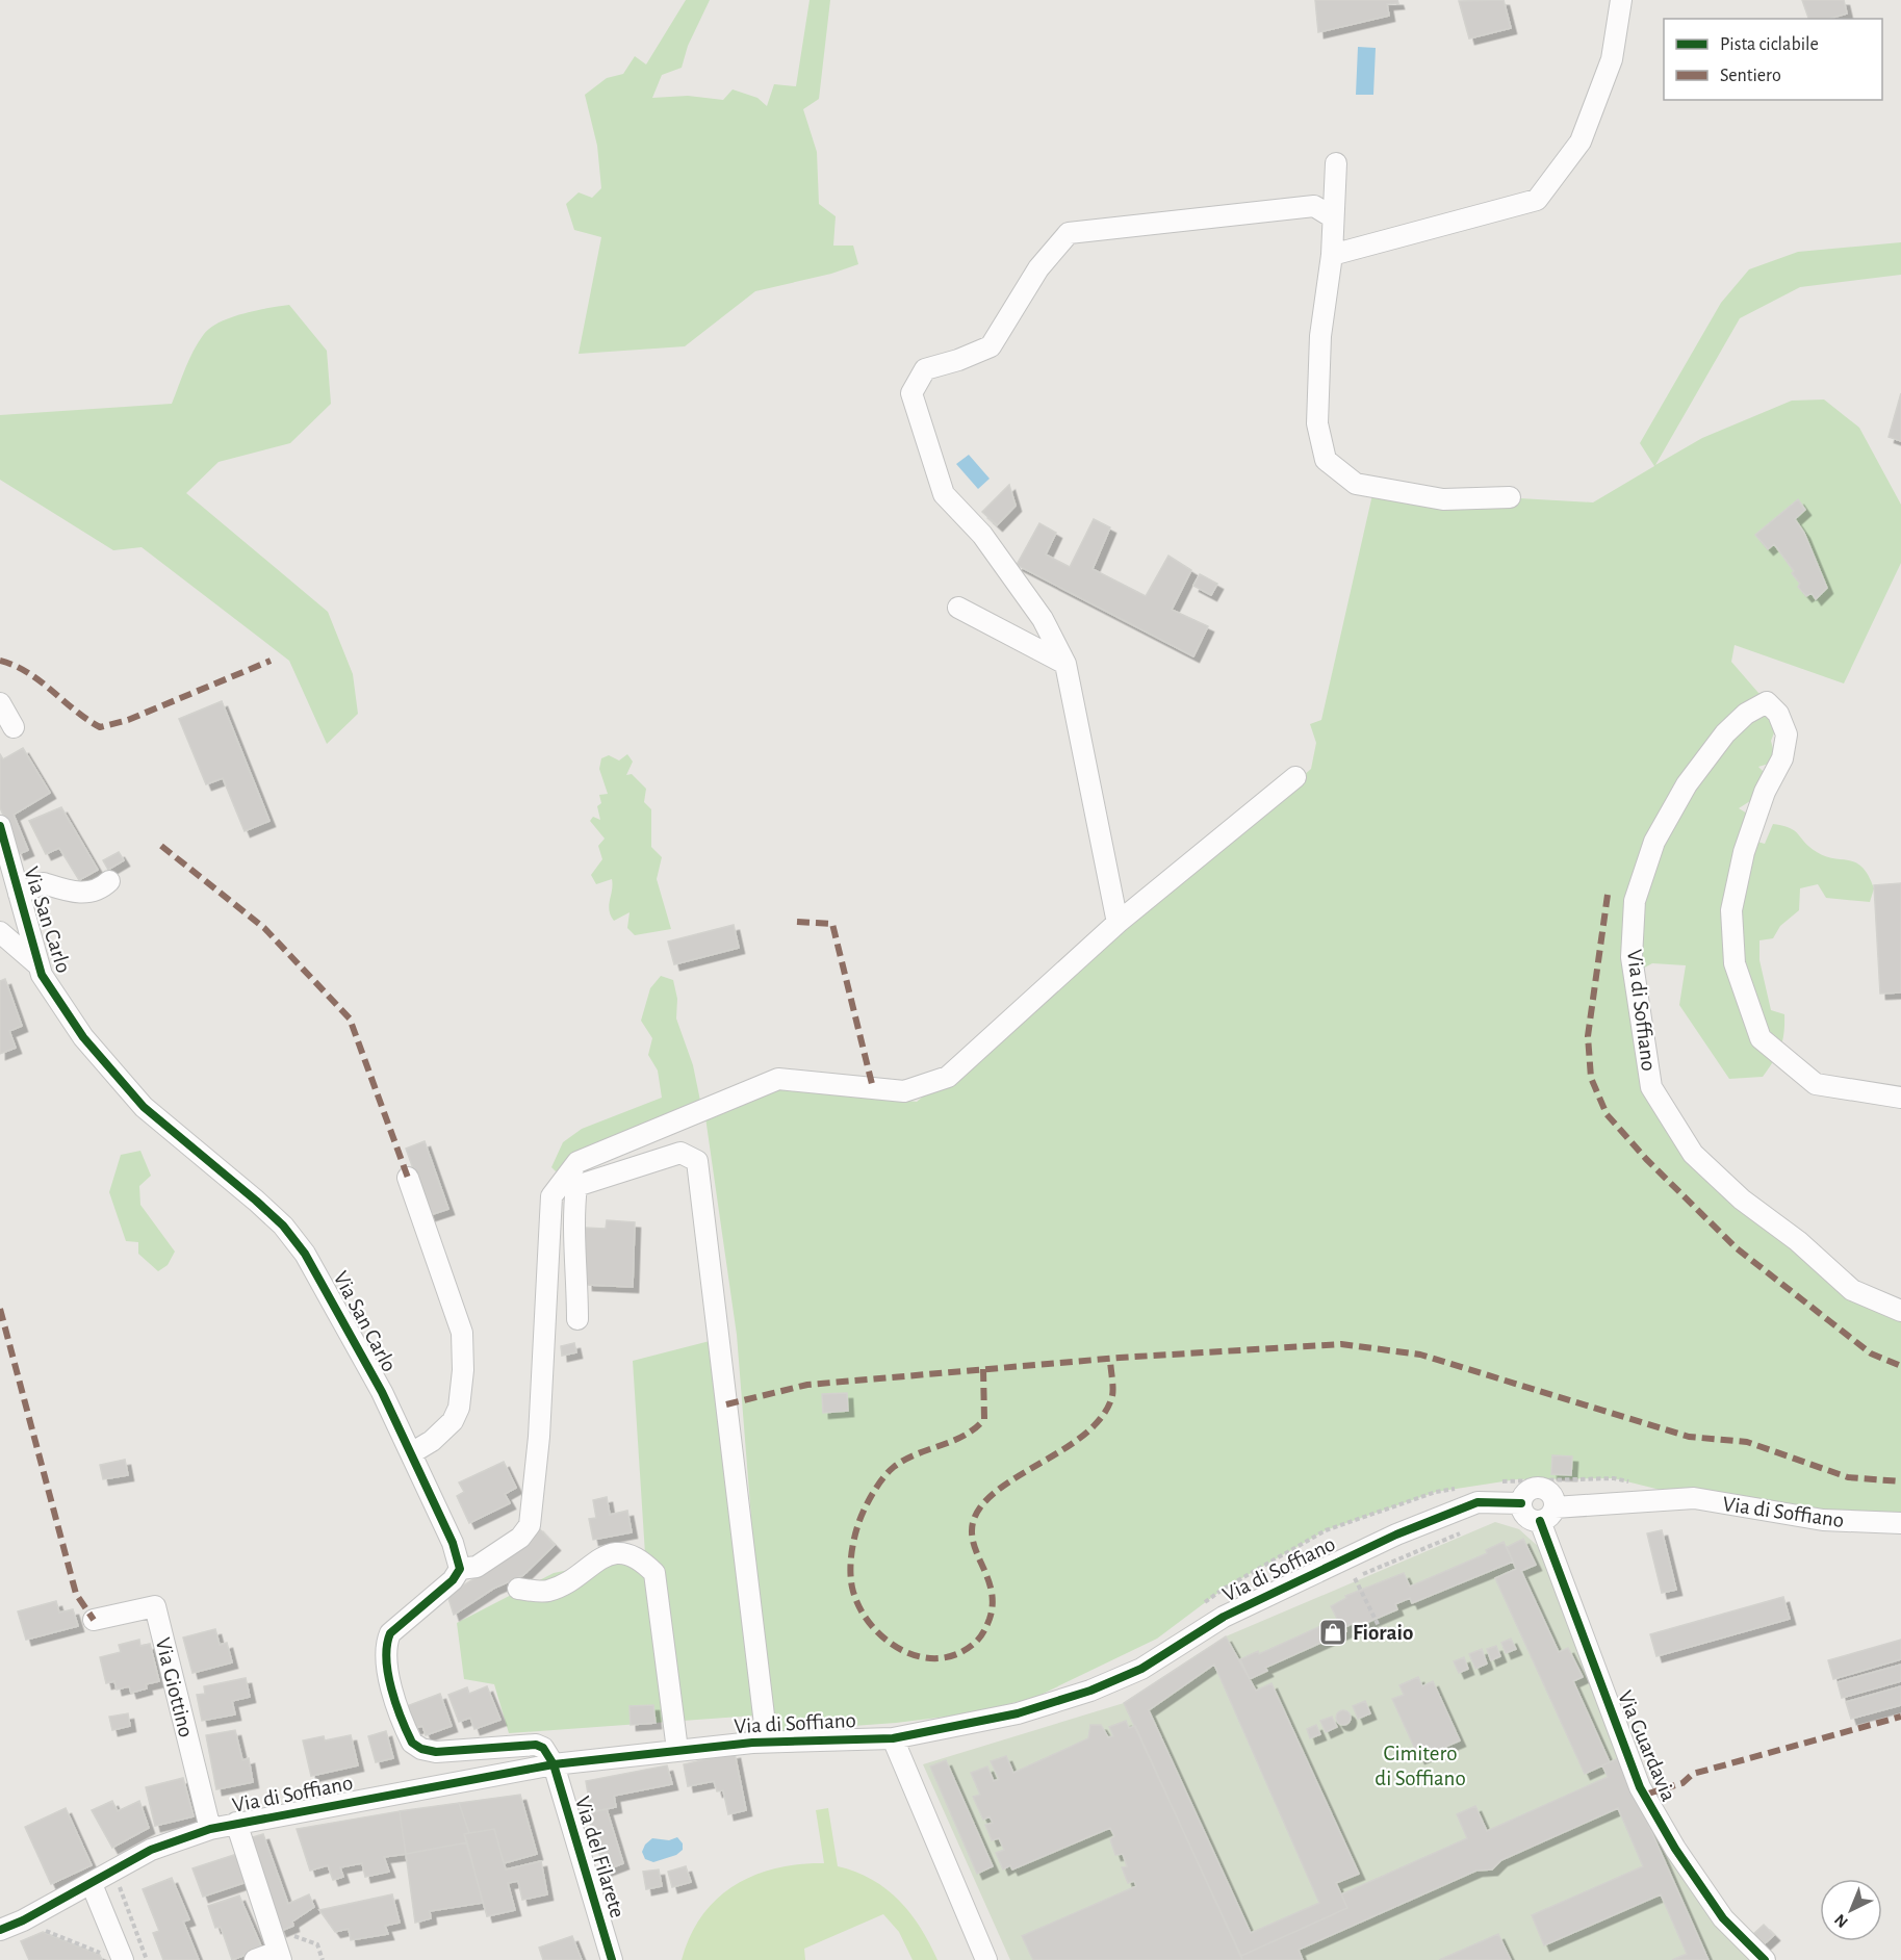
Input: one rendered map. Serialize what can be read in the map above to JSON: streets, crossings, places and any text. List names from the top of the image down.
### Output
{
  "streets": {
    "street": [
      "Via San Carlo",
      "Via di Soffiano",
      "Via Giottino",
      "Via Guardavia",
      "Via del Filarete"
    ]
  },
  "crossings": [
    ["Via di Soffiano", "Via Giottino"],
    ["Via di Soffiano", "Via Guardavia"],
    ["Via di Soffiano", "Via del Filarete"]
  ],
  "parks": ["Cimitero di Soffiano"],
  "places": {
    "shop": ["Fioraio"]
  },
  "legend": ["Pista ciclabile", "Sentiero"],
  "north": "bottom left"
}
